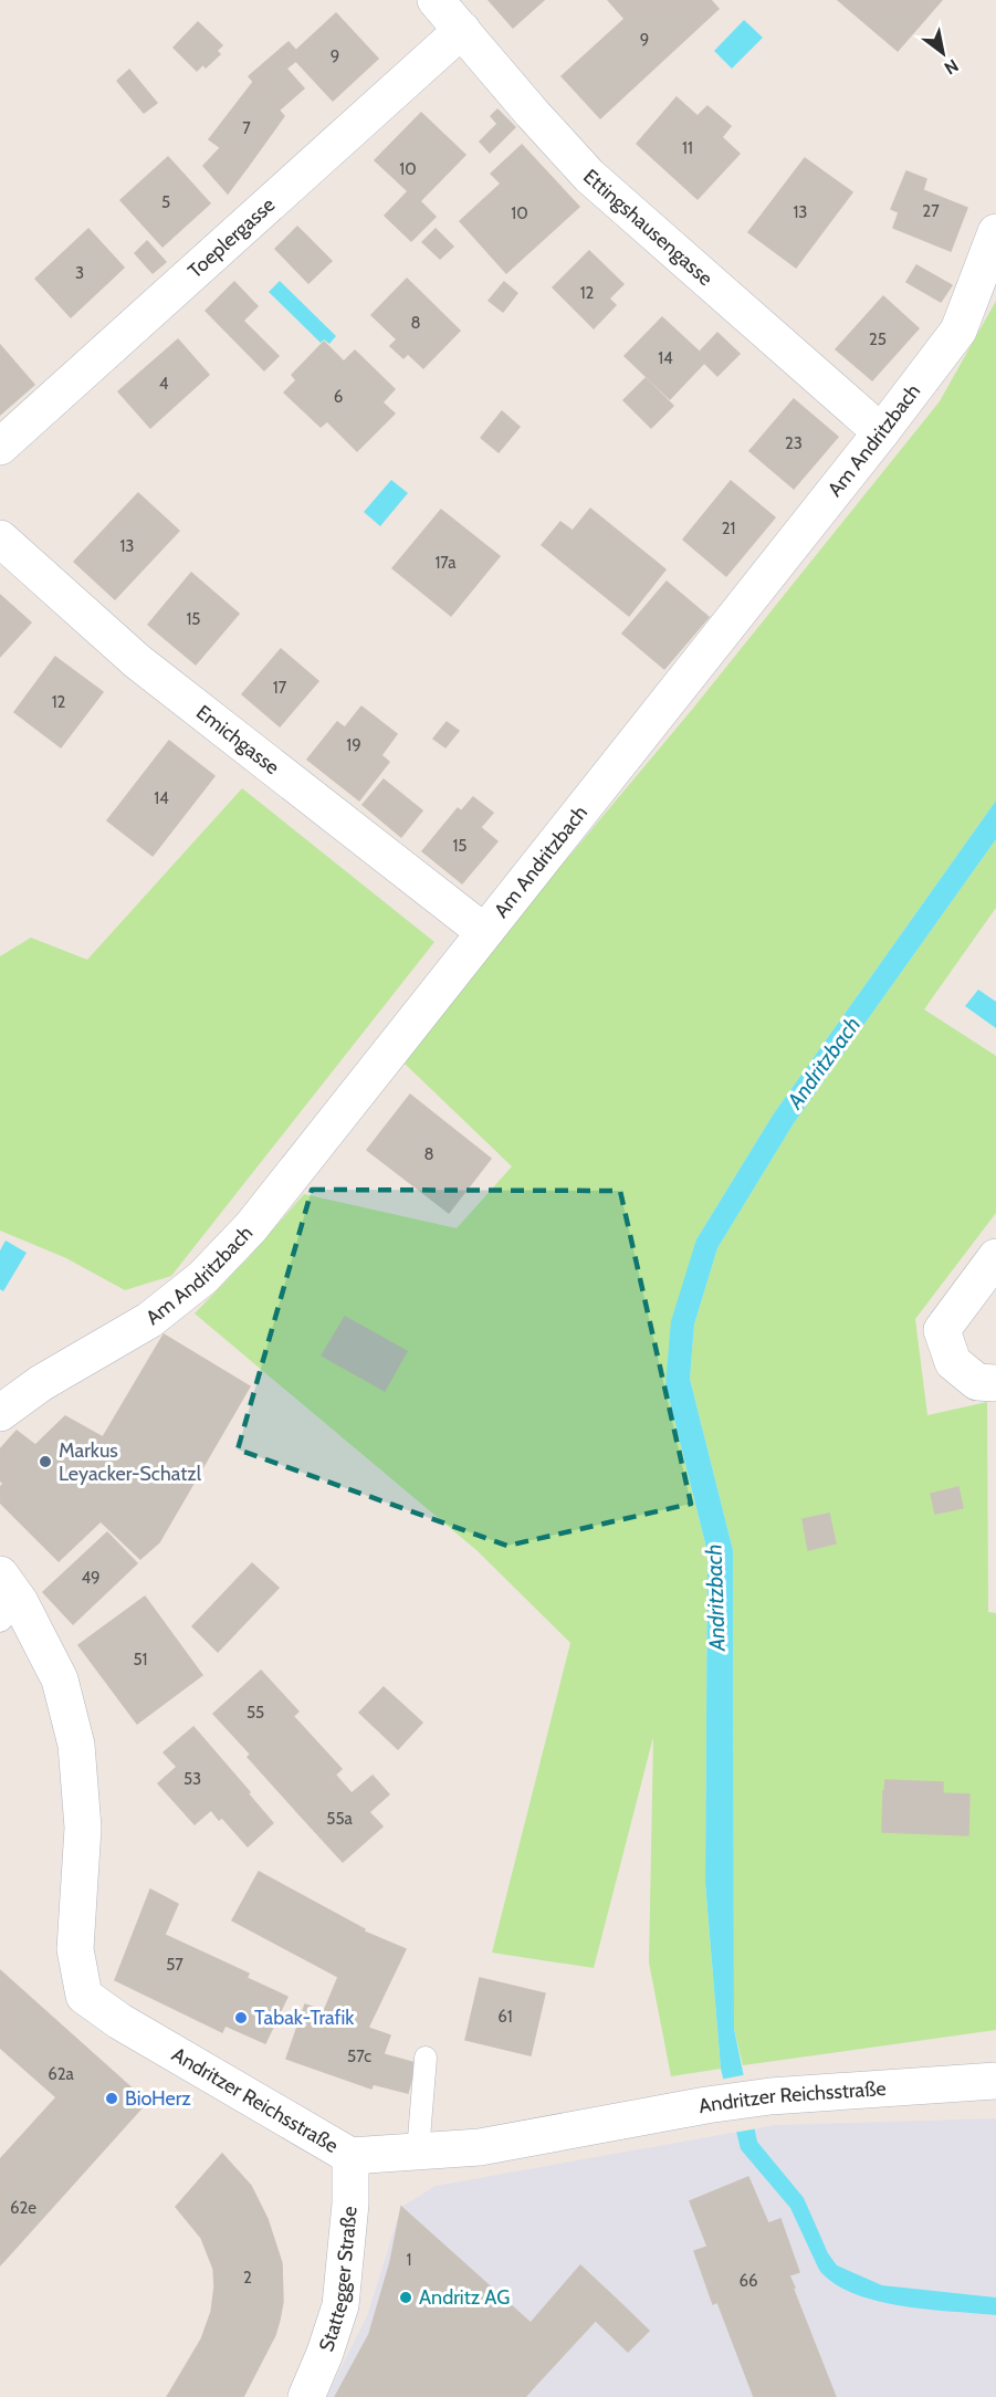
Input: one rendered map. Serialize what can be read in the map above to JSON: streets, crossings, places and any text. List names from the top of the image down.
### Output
{
  "streets": {
    "street": [
      "Ettingshausengasse",
      "Toeplergasse",
      "Am Andritzbach",
      "Emichgasse",
      "Andritzer Reichsstraße",
      "Stattegger Straße"
    ]
  },
  "crossings": [
    ["Ettingshausengasse", "Toeplergasse"],
    ["Ettingshausengasse", "Am Andritzbach"],
    ["Am Andritzbach", "Emichgasse"],
    ["Andritzer Reichsstraße", "Stattegger Straße"]
  ],
  "water": ["Andritzbach"],
  "places": [
    "Markus Leyacker-Schatzl",
    "Tabak-Trafik",
    "BioHerz",
    "Andritz AG"
  ],
  "house_numbers": [
    "9",
    "9",
    "7",
    "11",
    "10",
    "5",
    "27",
    "13",
    "10",
    "3",
    "12",
    "8",
    "25",
    "14",
    "4",
    "6",
    "23",
    "21",
    "13",
    "17a",
    "15",
    "17",
    "12",
    "19",
    "14",
    "15",
    "8",
    "49",
    "51",
    "55",
    "53",
    "55a",
    "57",
    "61",
    "57c",
    "62a",
    "62e",
    "1",
    "2",
    "66"
  ],
  "north": "bottom right"
}
